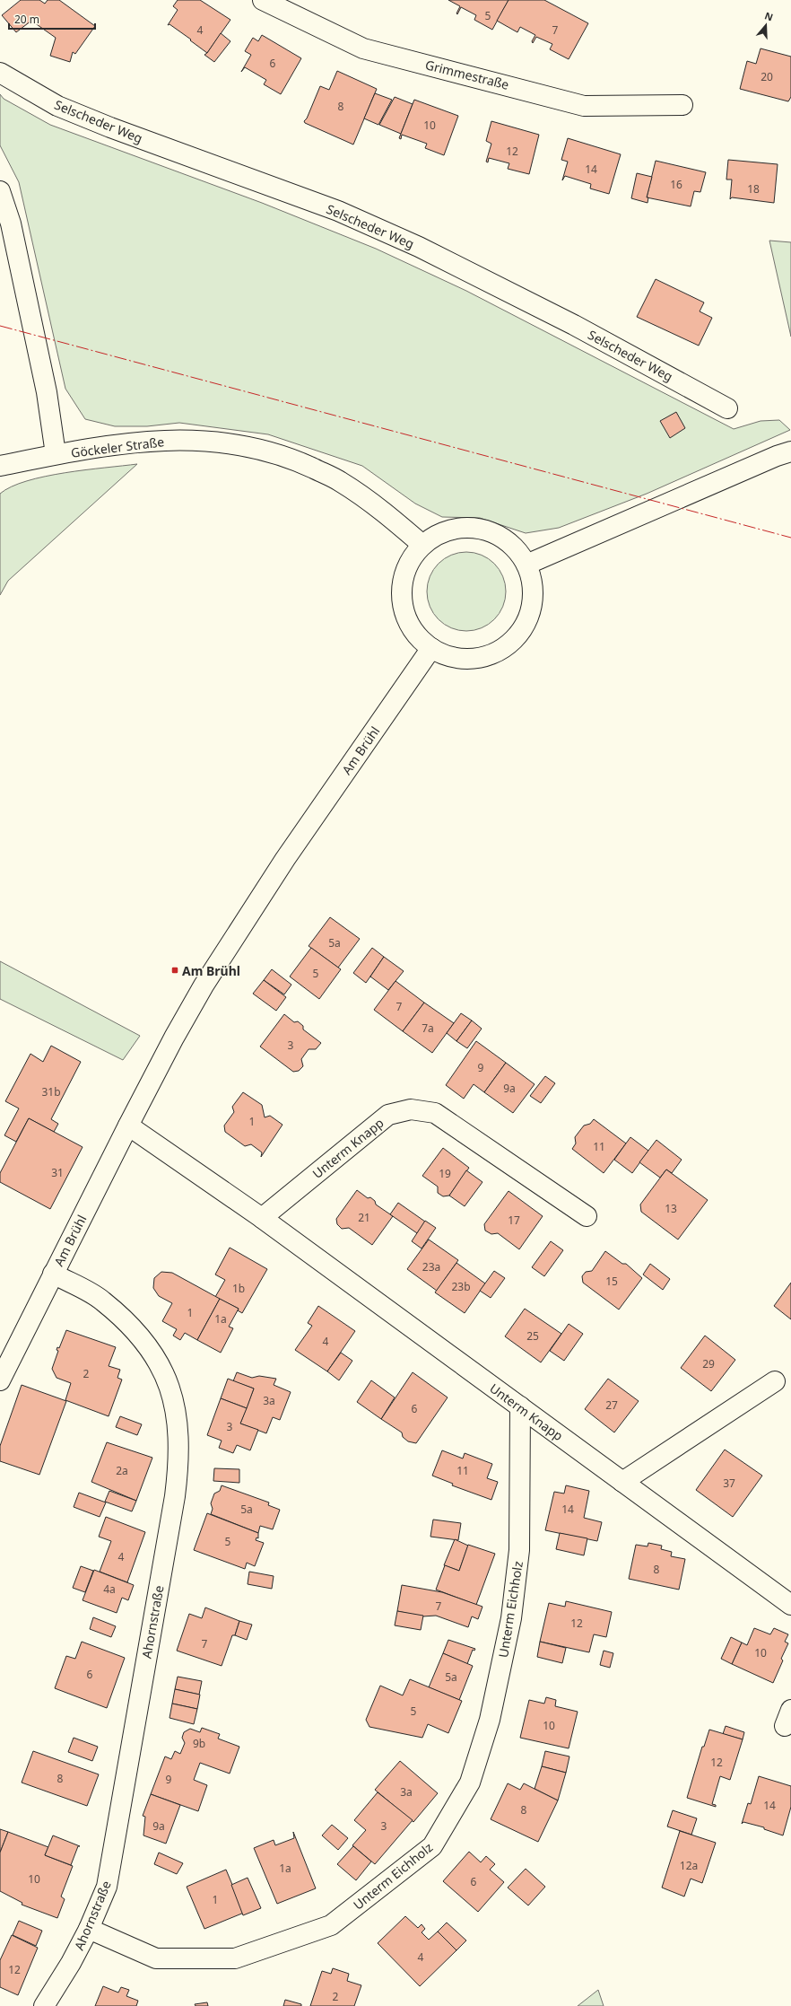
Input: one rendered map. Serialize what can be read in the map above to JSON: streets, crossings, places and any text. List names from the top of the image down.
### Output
{
  "streets": {
    "street": [
      "Grimmestraße",
      "Selscheder Weg",
      "Göckeler Straße",
      "Am Brühl",
      "Unterm Knapp",
      "Unterm Eichholz",
      "Ahornstraße"
    ]
  },
  "crossings": [
    ["Am Brühl", "Unterm Knapp"],
    ["Am Brühl", "Ahornstraße"],
    ["Unterm Knapp", "Unterm Eichholz"],
    ["Unterm Eichholz", "Ahornstraße"]
  ],
  "places": {
    "transit": ["Am Brühl"]
  },
  "house_numbers": [
    "5",
    "4",
    "7",
    "6",
    "20",
    "8",
    "10",
    "12",
    "14",
    "16",
    "18",
    "5a",
    "5",
    "7",
    "7a",
    "3",
    "9",
    "9a",
    "31b",
    "1",
    "11",
    "31",
    "19",
    "13",
    "21",
    "17",
    "23a",
    "15",
    "23b",
    "1b",
    "1",
    "1a",
    "25",
    "4",
    "29",
    "2",
    "3a",
    "27",
    "6",
    "3",
    "2a",
    "11",
    "37",
    "5a",
    "14",
    "5",
    "4",
    "8",
    "4a",
    "7",
    "12",
    "7",
    "10",
    "6",
    "5a",
    "5",
    "10",
    "9b",
    "12",
    "8",
    "9",
    "3a",
    "14",
    "8",
    "9a",
    "3",
    "12a",
    "1a",
    "10",
    "6",
    "1",
    "4",
    "12",
    "2"
  ],
  "scale_bar": "20 m",
  "north": "top"
}
